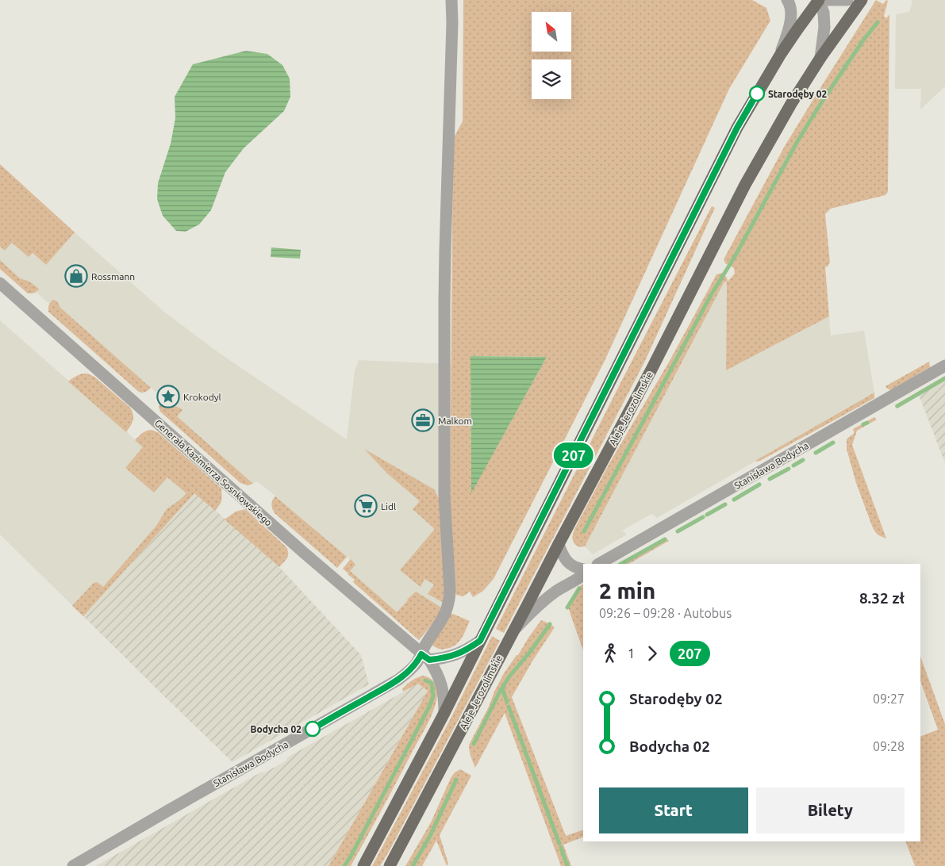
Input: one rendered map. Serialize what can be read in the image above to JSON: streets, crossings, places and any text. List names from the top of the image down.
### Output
{
  "streets": {
    "main road": ["Aleje Jerozolimskie"],
    "street": ["Stanisława Bodycha", "Generała Kazimierza Sosnkowskiego"]
  },
  "crossings": [
    ["Stanisława Bodycha", "Generała Kazimierza Sosnkowskiego"]
  ],
  "places": {
    "other": ["Starodęby 02", "Bodycha 02"],
    "shop": ["Rossmann"],
    "place": ["Krokodyl"],
    "office": ["Malkom"],
    "supermarket": ["Lidl"]
  },
  "lines": ["bus line 207"],
  "north": "top left",
  "page": {
    "on_map": "207",
    "heading": ["2 min", "09:26 – 09:28 · Autobus", "8.32 zł"],
    "legs": ["1", "207"],
    "list": [
      {
        "name": "Starodęby 02",
        "value": "09:27"
      },
      {
        "name": "Bodycha 02",
        "value": "09:28"
      }
    ],
    "buttons": ["Start", "Bilety"]
  }
}
